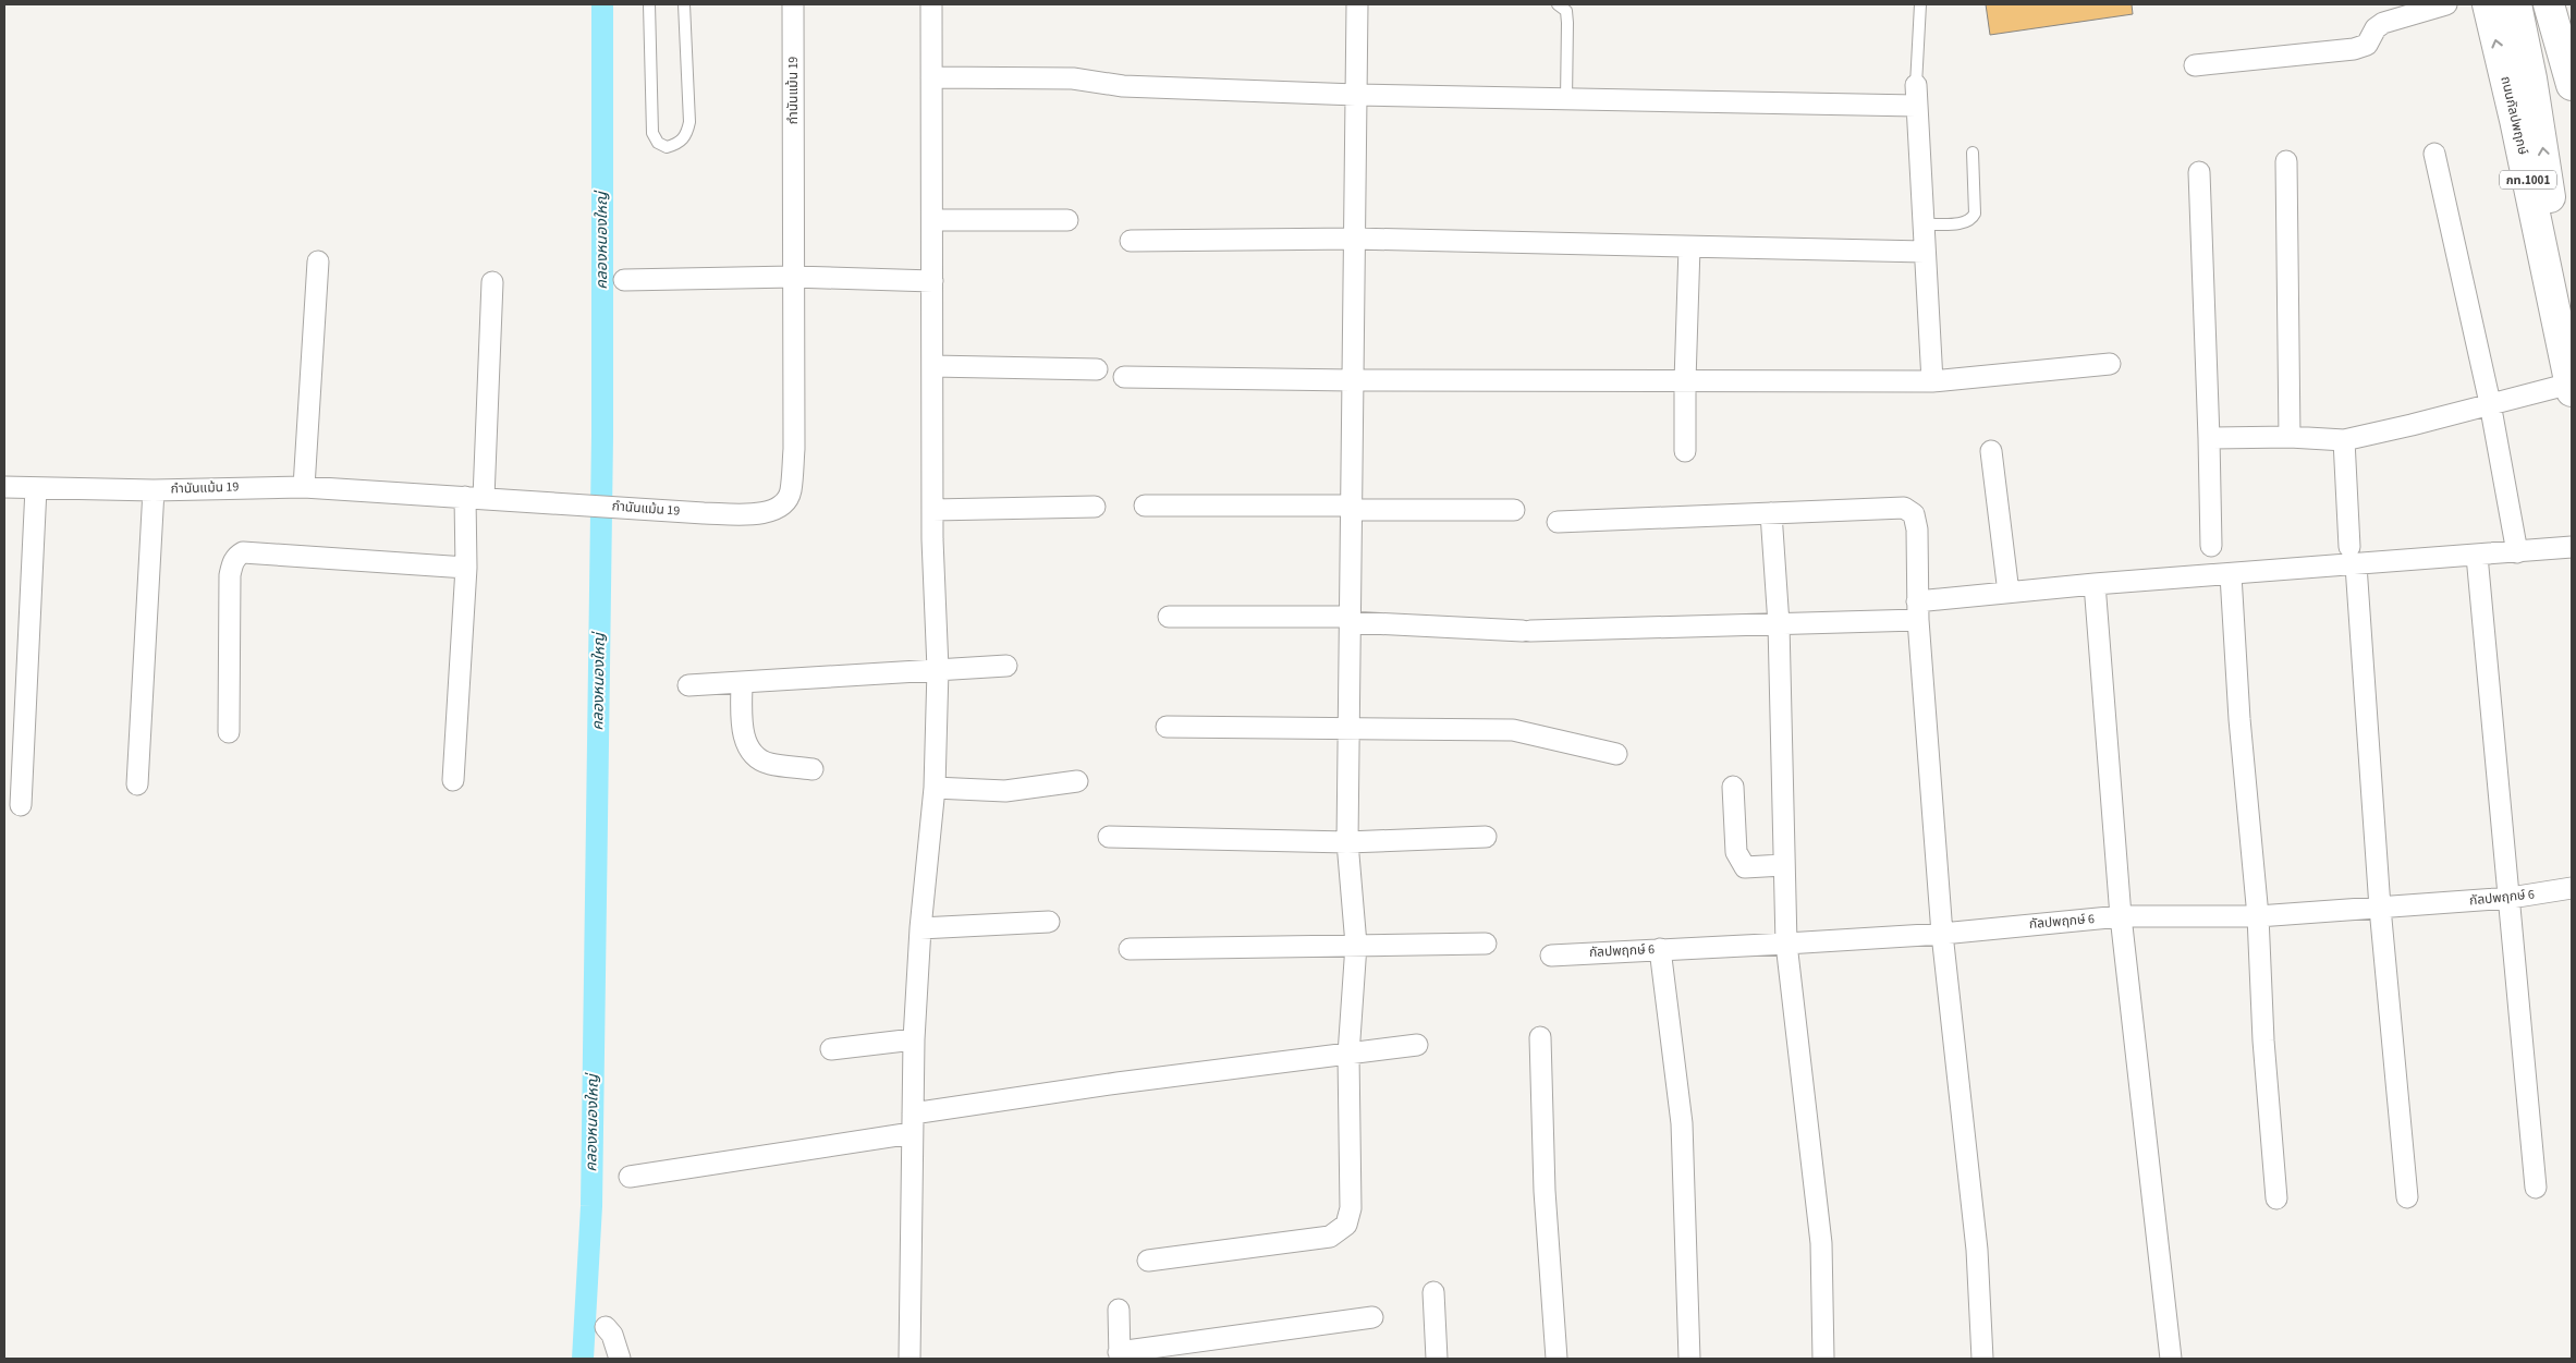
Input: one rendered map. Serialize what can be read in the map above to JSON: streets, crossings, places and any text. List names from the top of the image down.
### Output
{
  "streets": {
    "main road": ["ถนนกัลปพฤกษ์", "กท.1001"],
    "street": ["กำนันแม้น 19", "กัลปพฤกษ์ 6"]
  },
  "one_way": ["ถนนกัลปพฤกษ์"],
  "water": ["คลองหนองใหญ่"]
}
